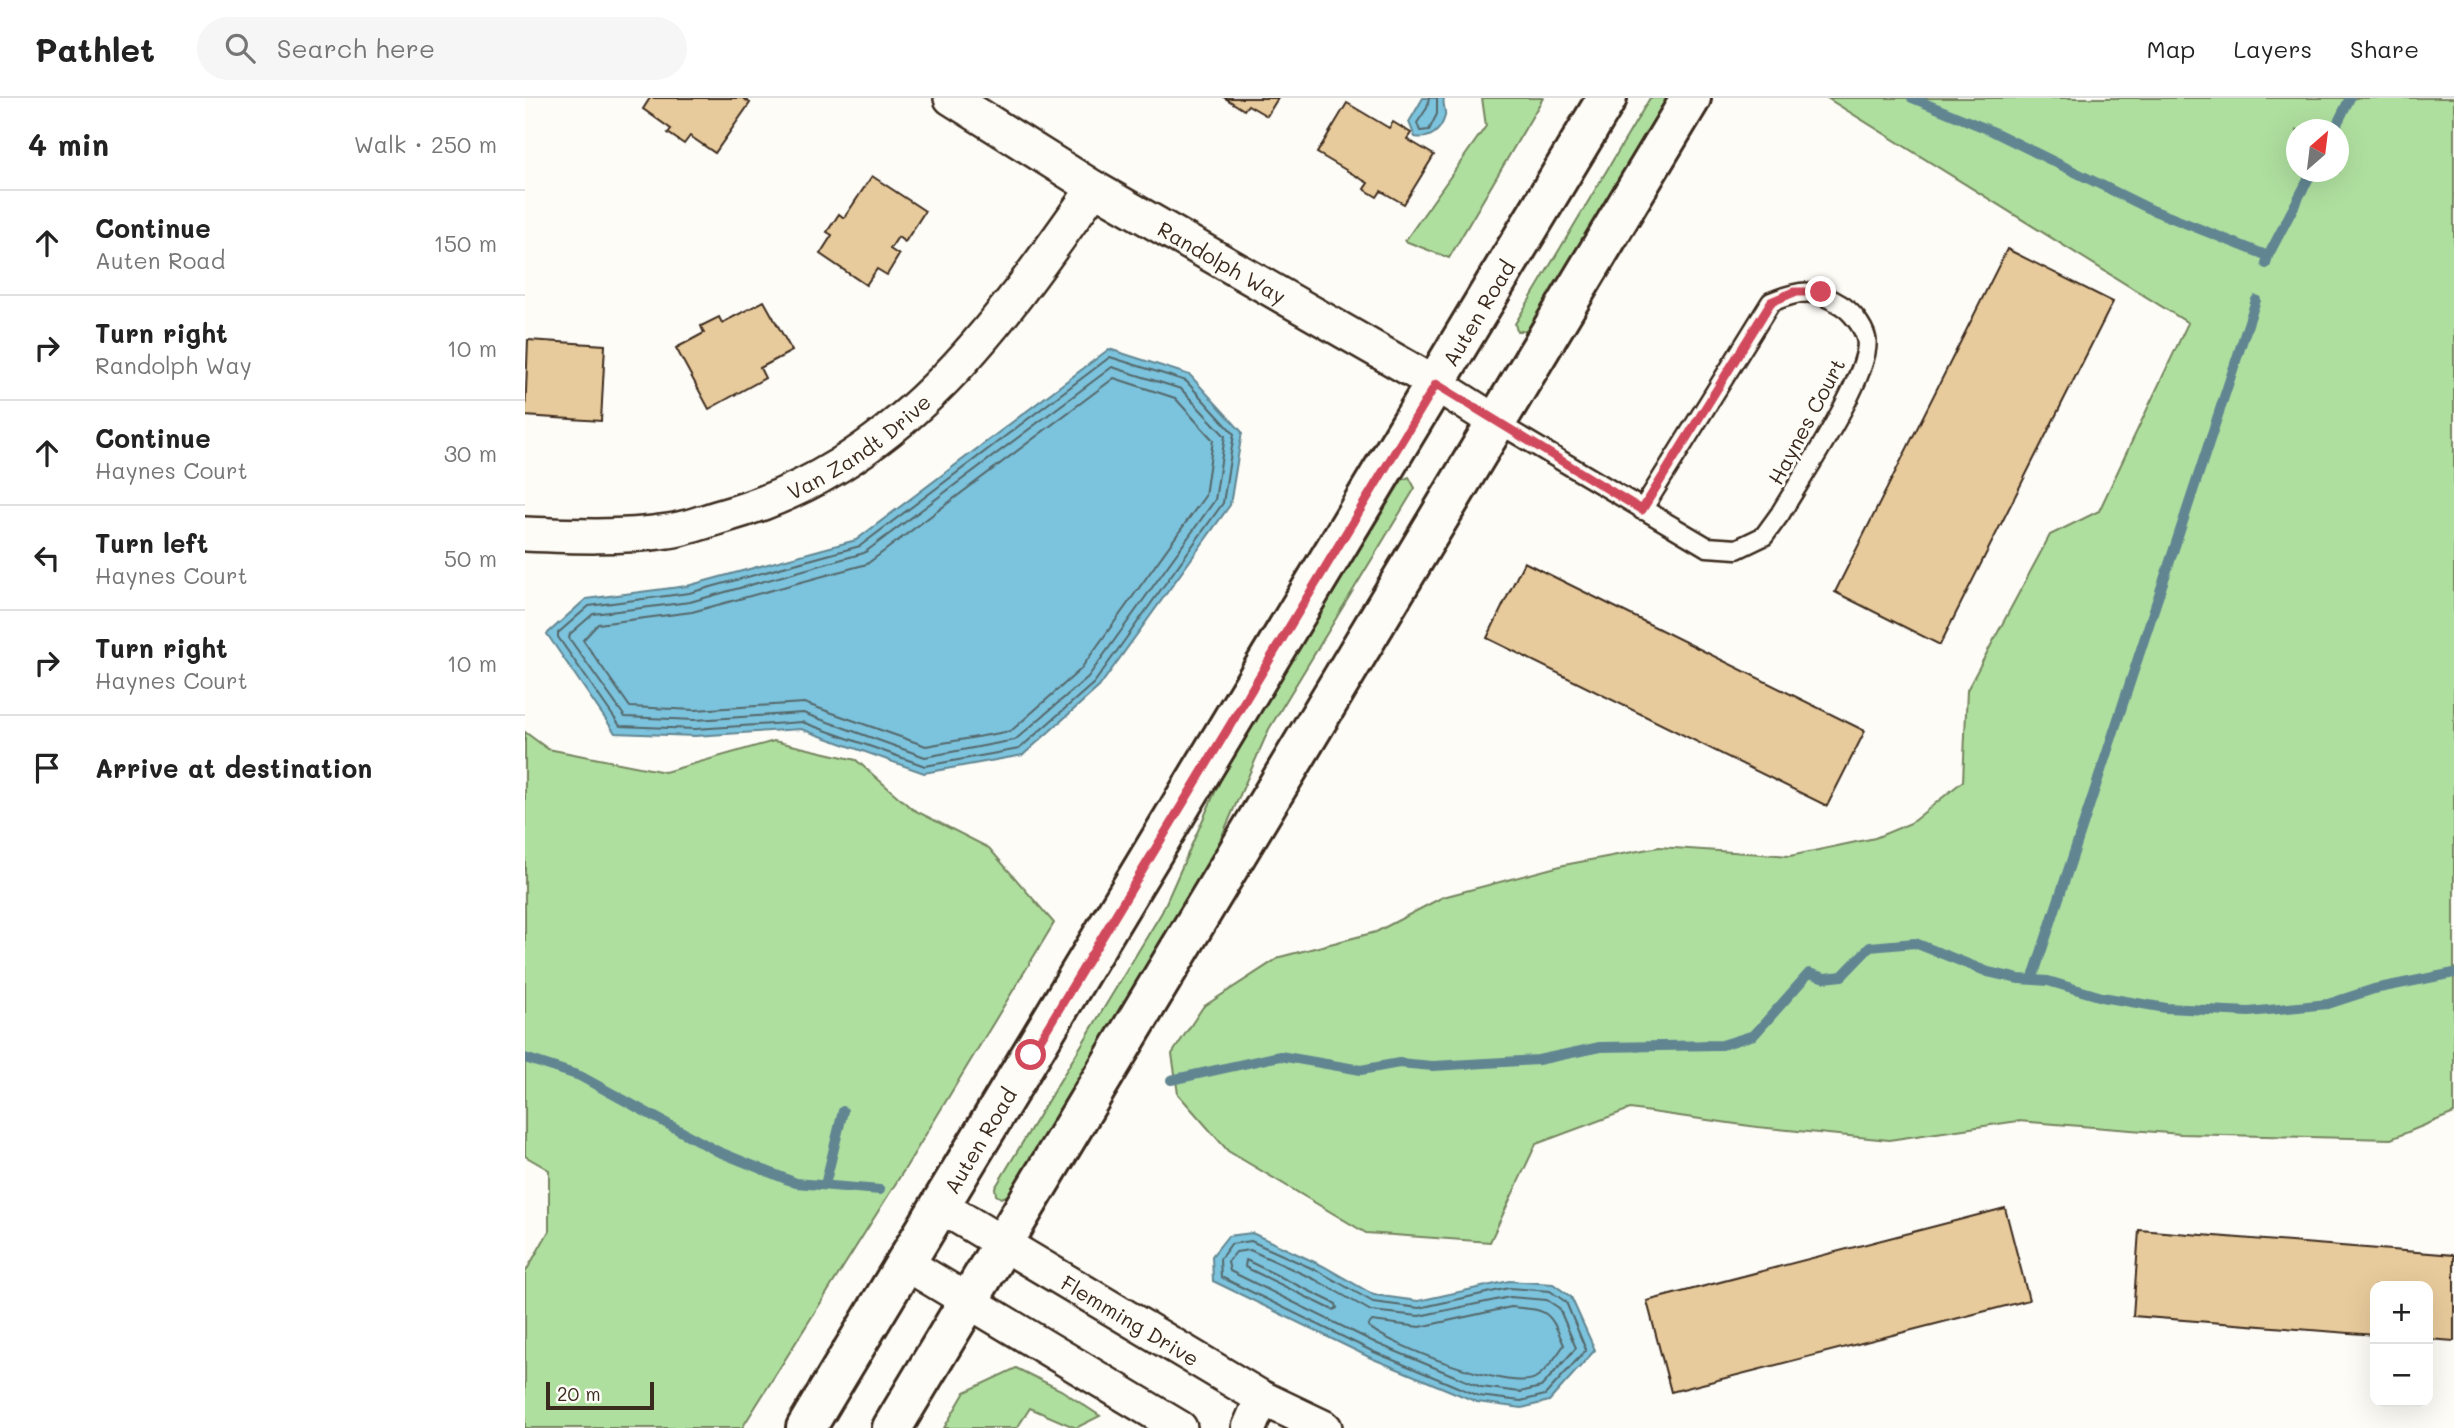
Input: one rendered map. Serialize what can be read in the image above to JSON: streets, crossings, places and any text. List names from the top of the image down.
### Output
{
  "streets": {
    "street": [
      "Randolph Way",
      "Auten Road",
      "Van Zandt Drive",
      "Flemming Drive"
    ],
    "lane": ["Haynes Court"]
  },
  "crossings": [
    ["Randolph Way", "Auten Road"],
    ["Randolph Way", "Haynes Court"],
    ["Randolph Way", "Van Zandt Drive"],
    ["Auten Road", "Flemming Drive"]
  ],
  "scale_bar": "20 m",
  "north": "top right",
  "page": {
    "header": "Pathlet",
    "search": "Search here",
    "nav": ["Map", "Layers", "Share"],
    "heading": ["4 min", "Walk · 250 m"],
    "list": [
      ["Continue", "Auten Road", "150 m"],
      ["Turn right", "Randolph Way", "10 m"],
      ["Continue", "Haynes Court", "30 m"],
      ["Turn left", "Haynes Court", "50 m"],
      ["Turn right", "Haynes Court", "10 m"],
      "Arrive at destination"
    ],
    "map_buttons": ["+", "−"],
    "scale": "20 m"
  }
}
